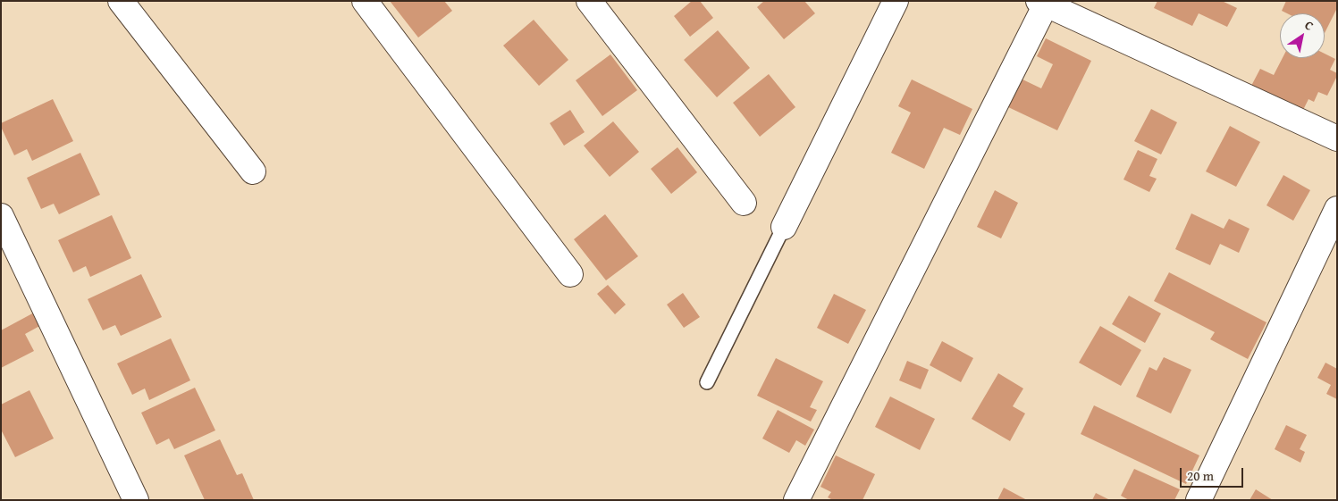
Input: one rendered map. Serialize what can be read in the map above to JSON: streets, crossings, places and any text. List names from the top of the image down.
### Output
{
  "scale_bar": "20 m",
  "north": "top right"
}
